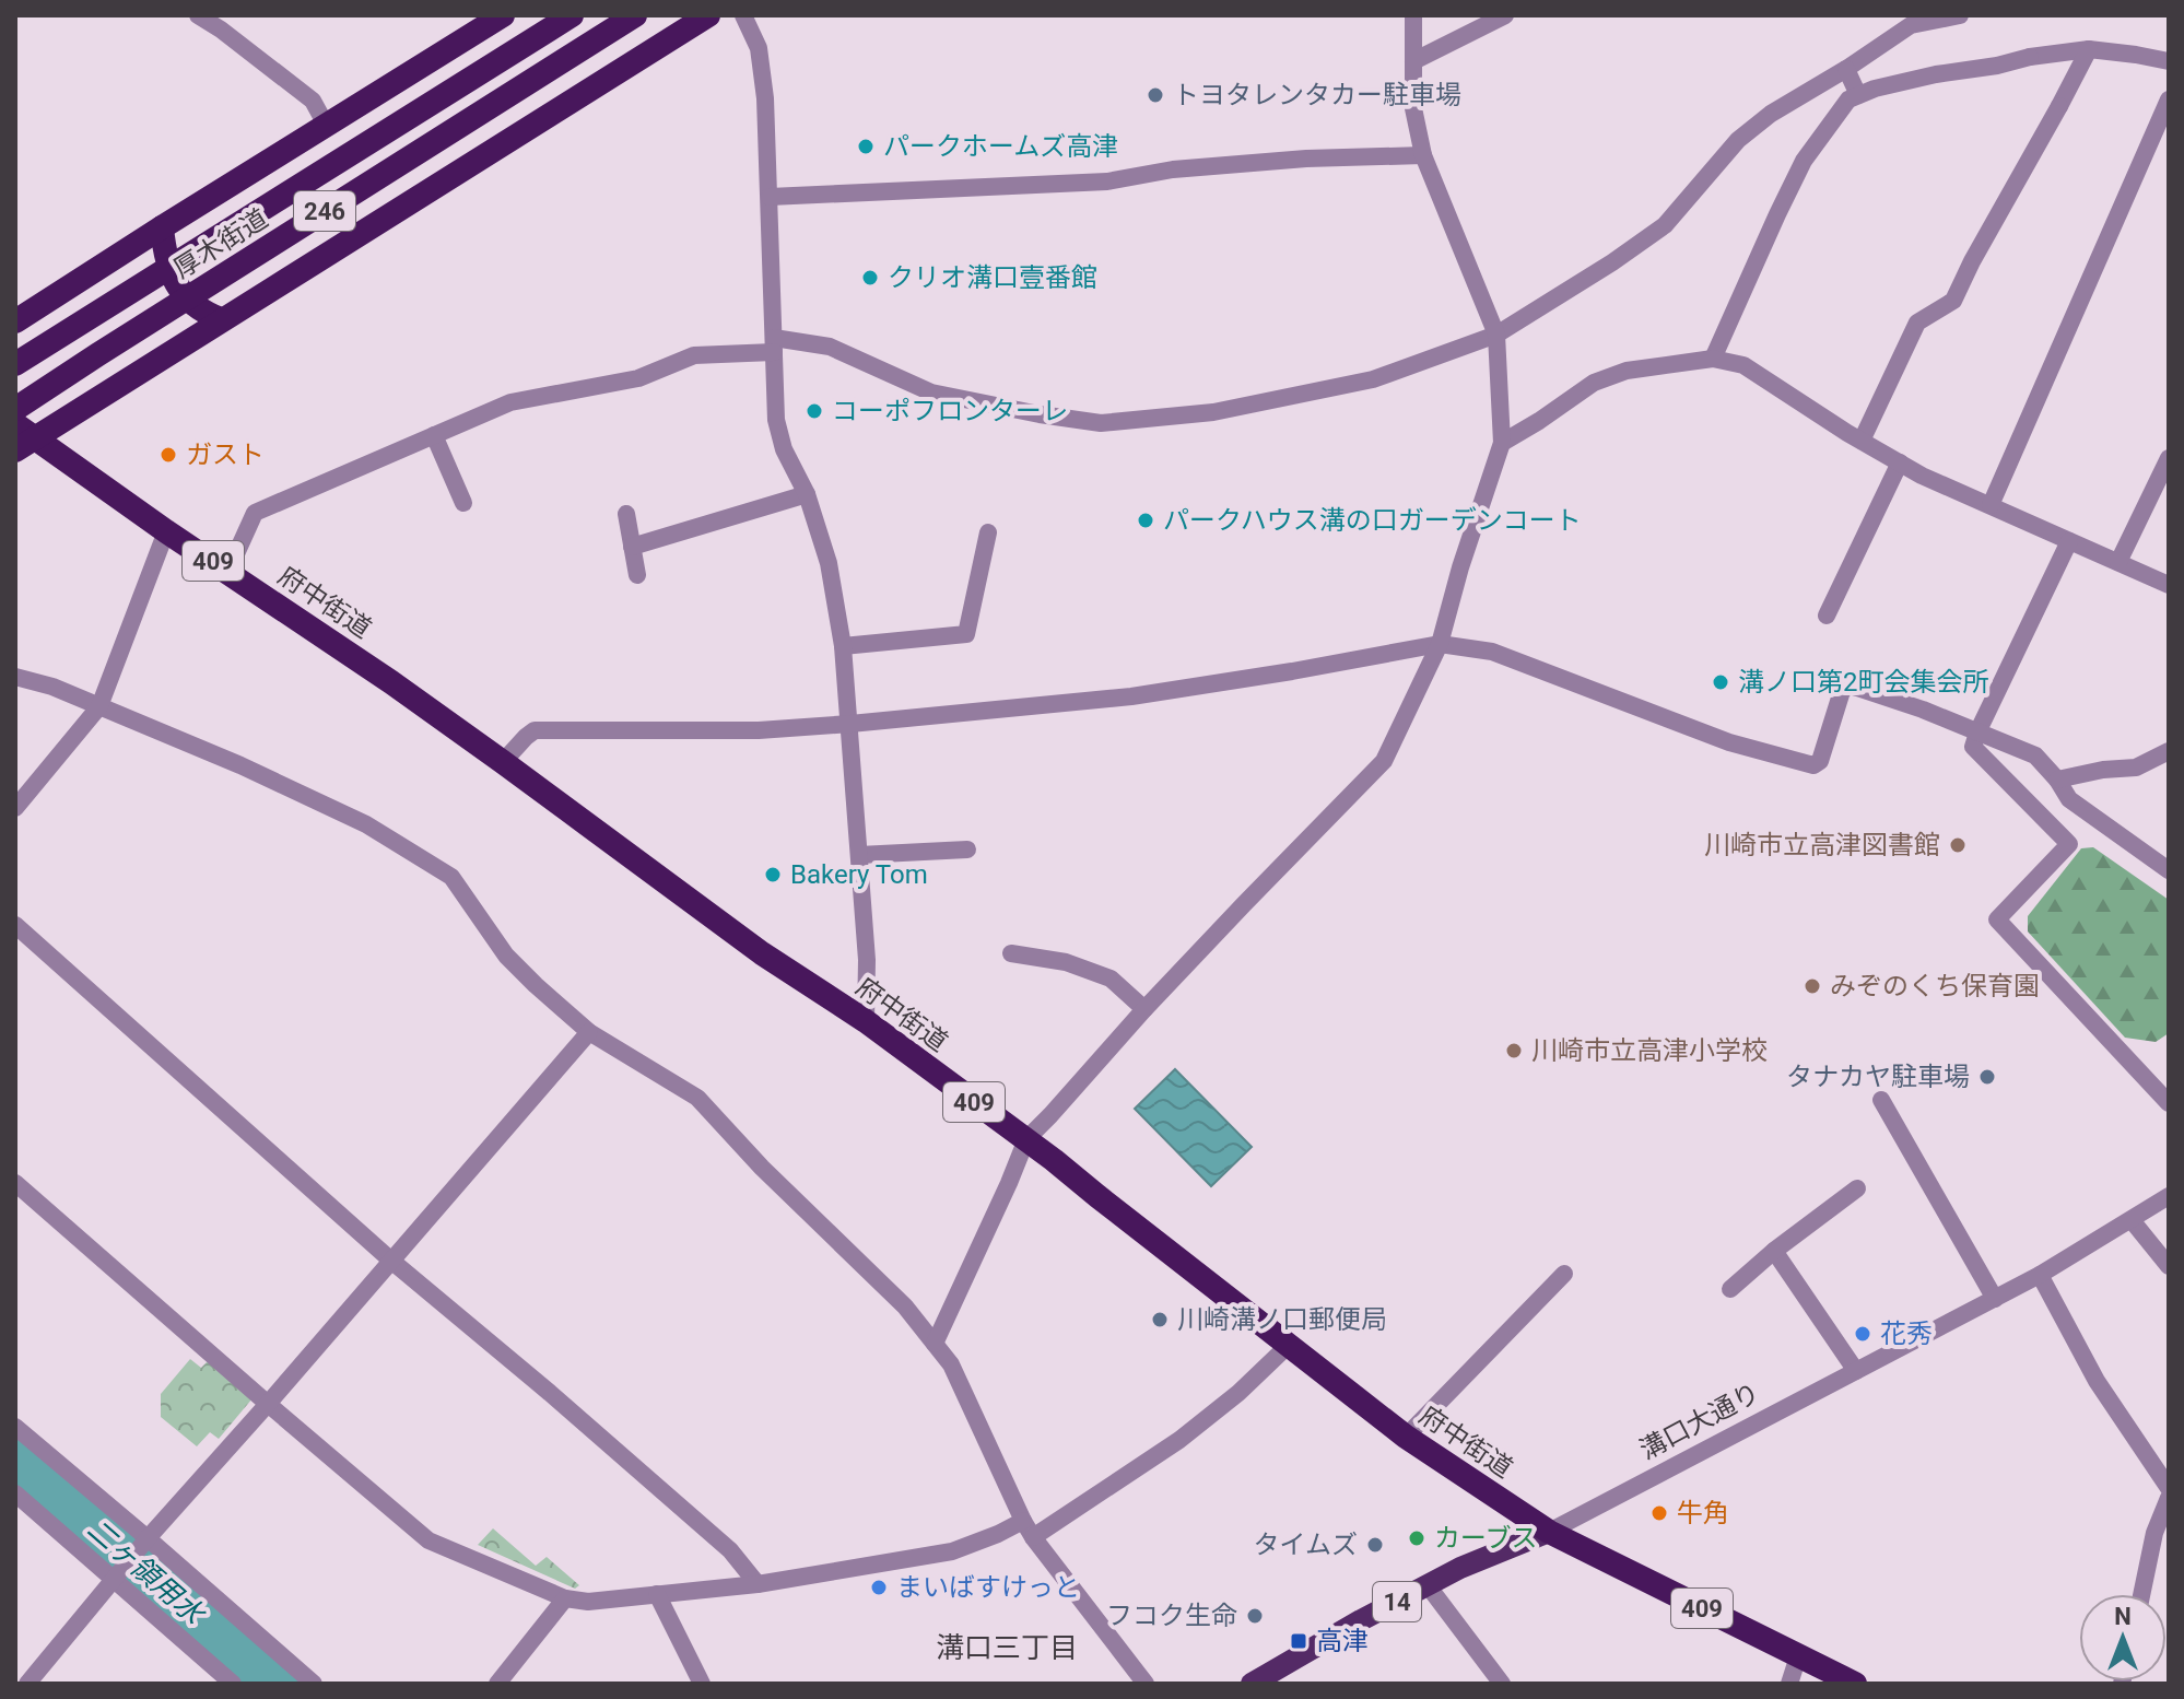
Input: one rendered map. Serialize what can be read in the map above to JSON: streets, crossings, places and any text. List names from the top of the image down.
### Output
{
  "streets": {
    "highway": [
      "246",
      "厚木街道",
      "409",
      "府中街道"
    ],
    "main road": ["溝口大通り", "14"]
  },
  "crossings": [
    ["246", "府中街道"],
    ["府中街道", "溝口大通り"]
  ],
  "districts": ["溝口三丁目"],
  "water": ["二ヶ領用水"],
  "places": {
    "other": [
      "トヨタレンタカー駐車場",
      "パークホームズ高津",
      "クリオ溝口壹番館",
      "コーポフロンターレ",
      "ガスト",
      "パークハウス溝の口ガーデンコート",
      "溝ノ口第2町会集会所",
      "川崎市立高津図書館",
      "Bakery Tom",
      "みぞのくち保育園",
      "川崎市立高津小学校",
      "タナカヤ駐車場",
      "川崎溝ノ口郵便局",
      "花秀",
      "牛角",
      "カーブス",
      "タイムズ",
      "まいばすけっと",
      "フコク生命"
    ],
    "transit": ["高津"]
  },
  "north": "top"
}
